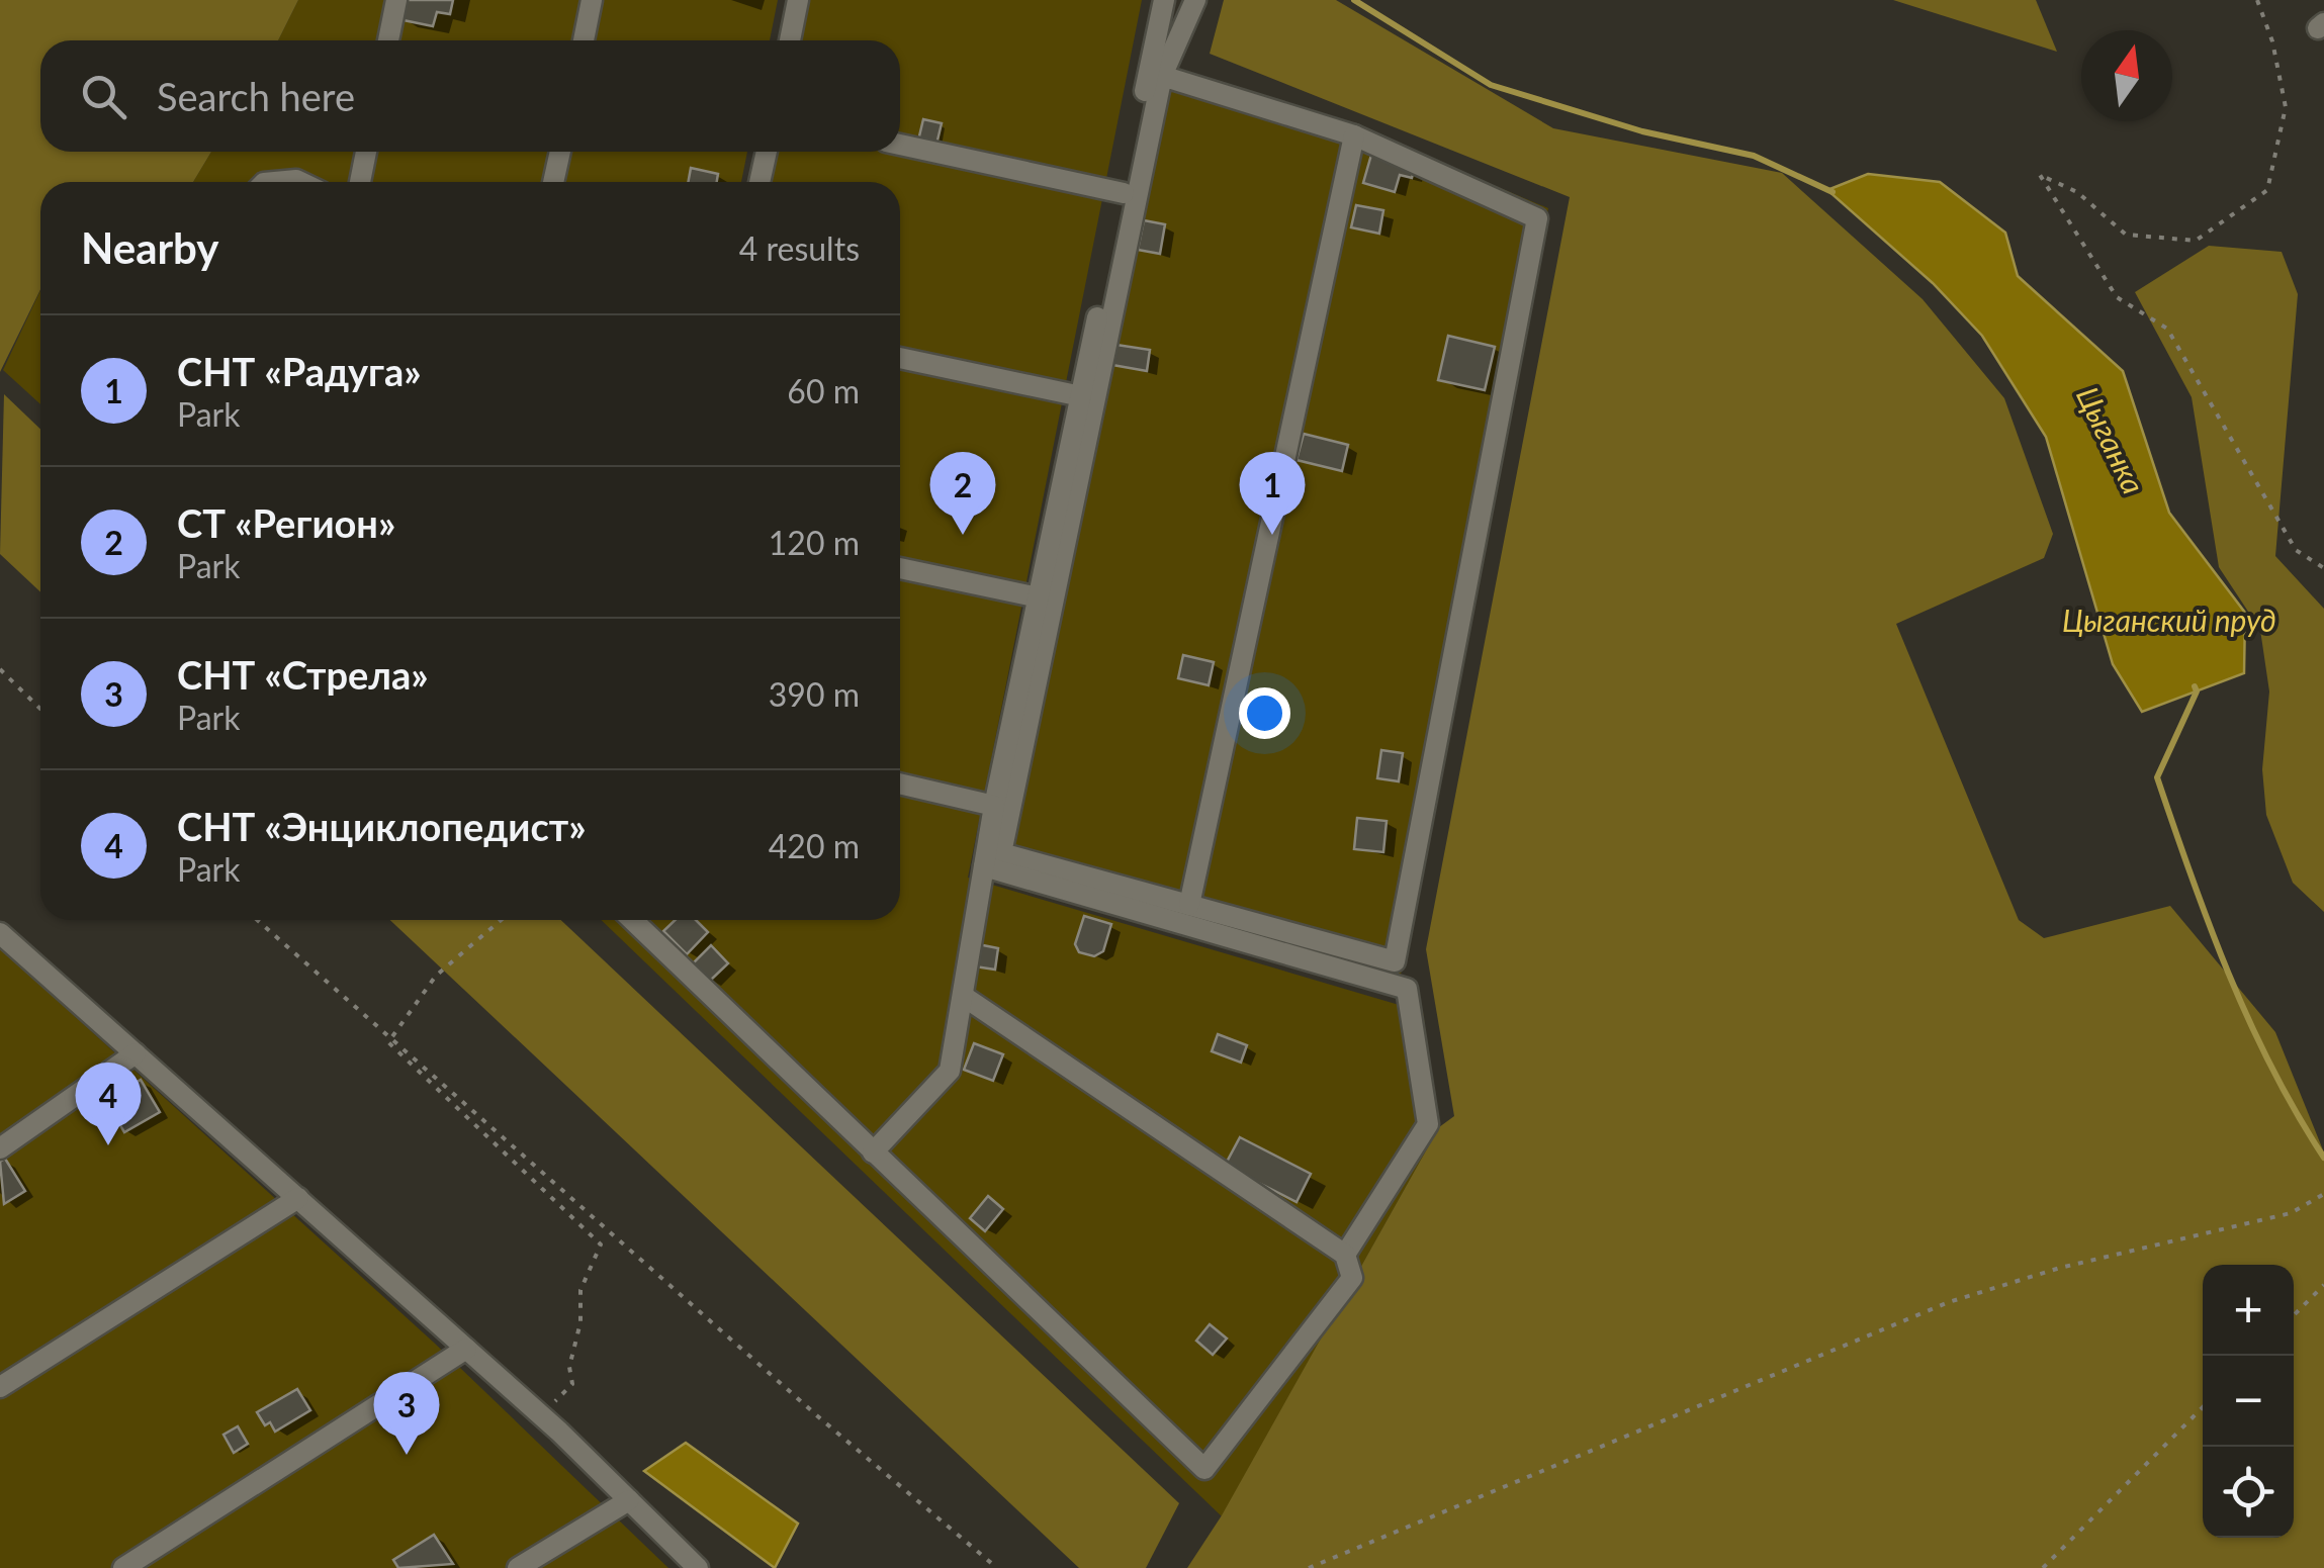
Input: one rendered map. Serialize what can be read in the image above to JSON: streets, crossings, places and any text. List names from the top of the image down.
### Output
{
  "water": ["Цыганка", "Цыганский пруд"],
  "north": "top",
  "page": {
    "search": "Search here",
    "heading": ["Nearby", "4 results"],
    "list": [
      {
        "mark": "1",
        "name": "СНТ «Радуга»",
        "note": "Park",
        "value": "60 m"
      },
      {
        "mark": "2",
        "name": "СТ «Регион»",
        "note": "Park",
        "value": "120 m"
      },
      {
        "mark": "3",
        "name": "СНТ «Стрела»",
        "note": "Park",
        "value": "390 m"
      },
      {
        "mark": "4",
        "name": "СНТ «Энциклопедист»",
        "note": "Park",
        "value": "420 m"
      }
    ],
    "pins": [
      "1",
      "2",
      "4",
      "3"
    ],
    "map_buttons": ["+", "−"]
  }
}
